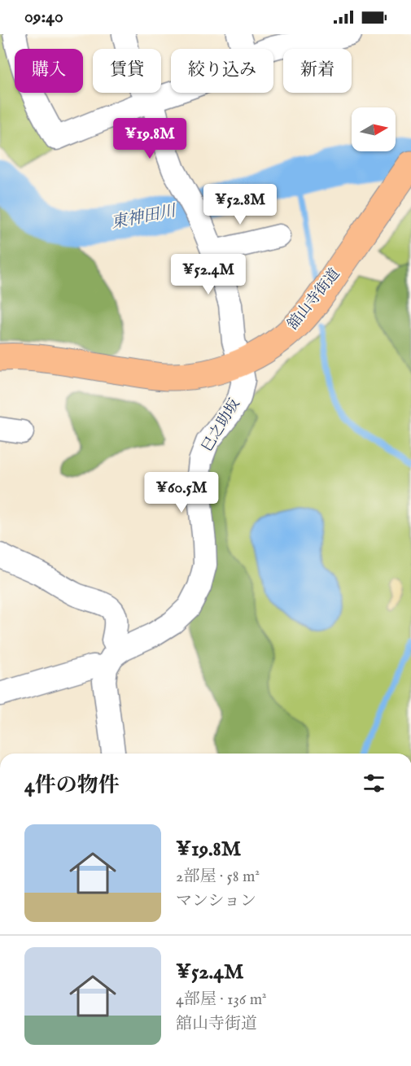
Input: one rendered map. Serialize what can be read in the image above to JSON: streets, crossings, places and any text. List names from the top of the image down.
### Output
{
  "streets": {
    "main road": ["舘山寺街道"],
    "street": ["巳之助坂"]
  },
  "crossings": [
    ["舘山寺街道", "巳之助坂"]
  ],
  "water": ["東神田川"],
  "north": "right",
  "page": {
    "status": "09:40",
    "chip": [
      "購入",
      "賃貸",
      "絞り込み",
      "新着"
    ],
    "price": [
      "¥19.8M",
      "¥52.8M",
      "¥52.4M",
      "¥60.5M"
    ],
    "heading": "4件の物件",
    "list": [
      {
        "name": "¥19.8M",
        "note": "2部屋 · 58 m² · マンション"
      },
      {
        "name": "¥52.4M",
        "note": "4部屋 · 136 m² · 舘山寺街道"
      }
    ]
  }
}
